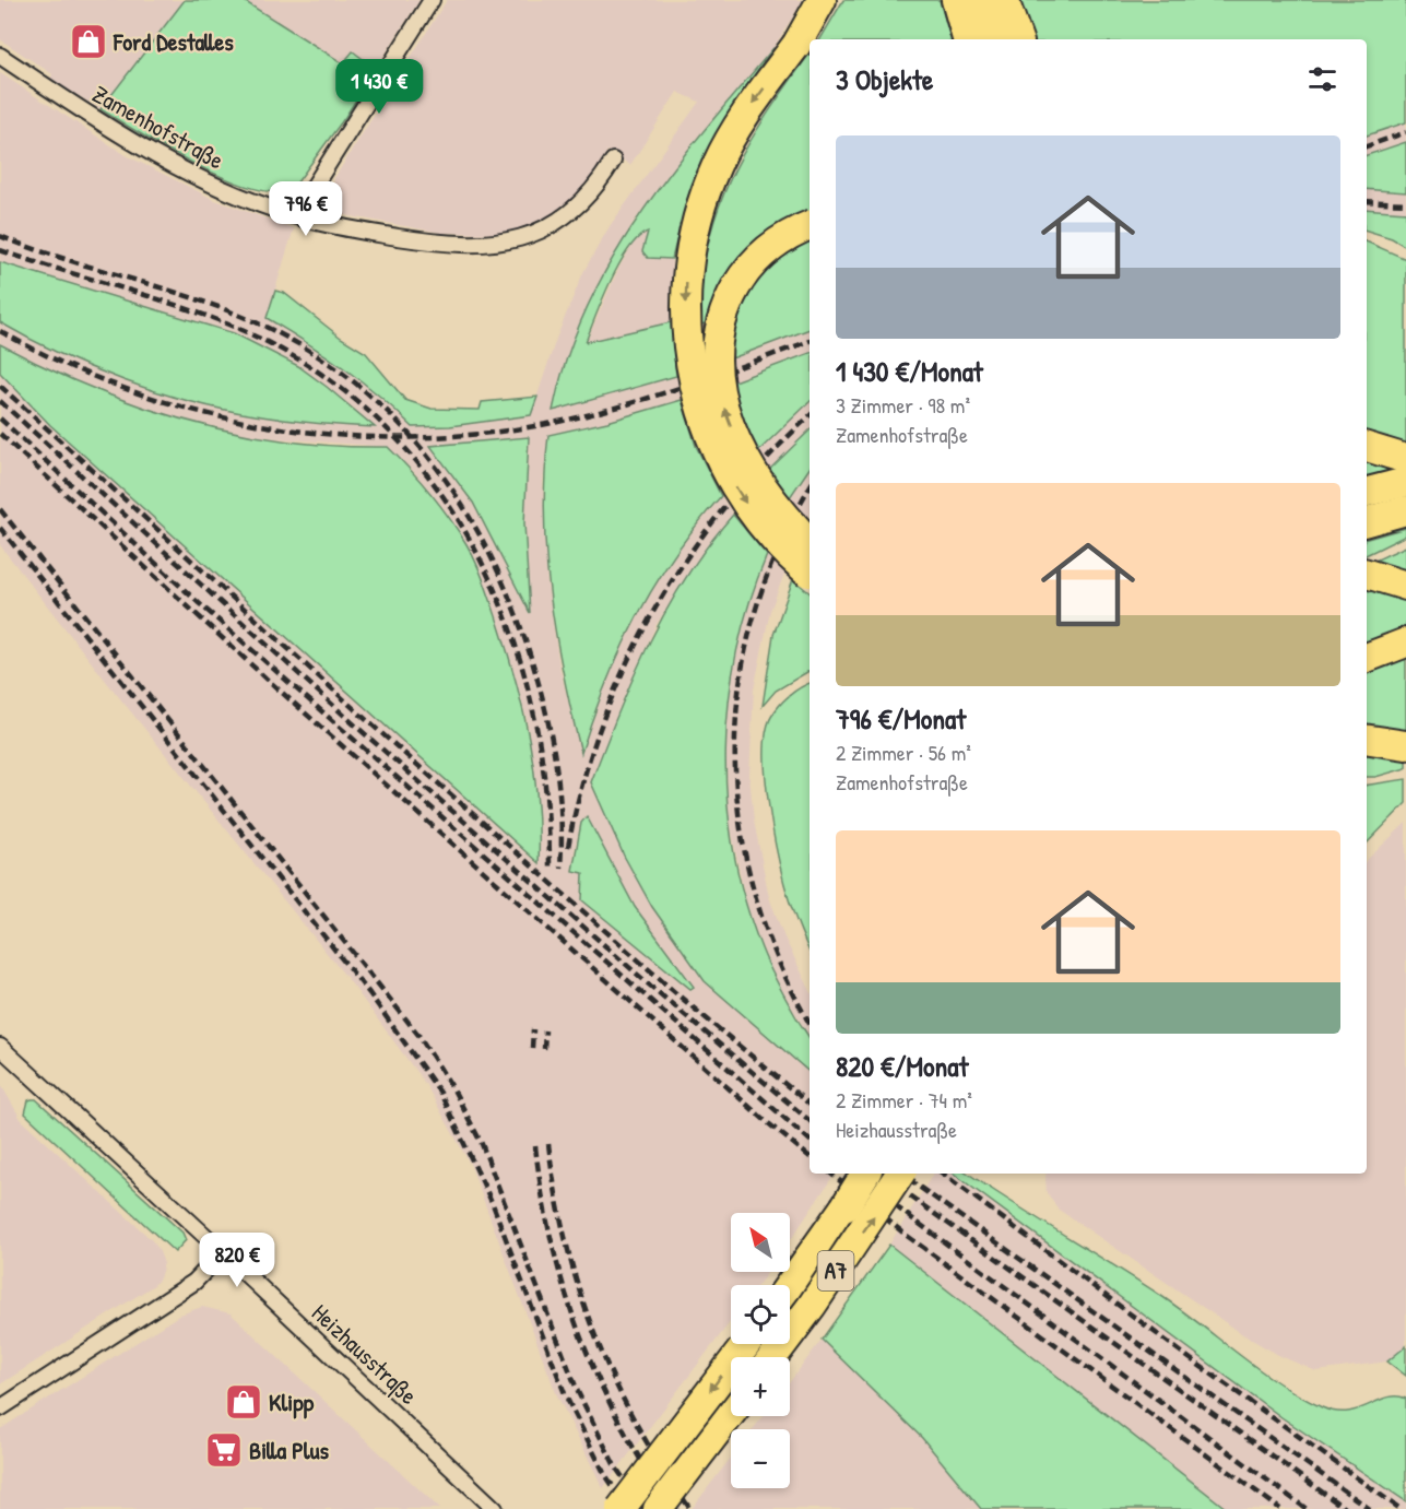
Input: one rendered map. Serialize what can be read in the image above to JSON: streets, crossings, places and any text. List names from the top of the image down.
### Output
{
  "streets": {
    "highway": ["A7"],
    "street": ["Zamenhofstraße", "Heizhausstraße"]
  },
  "places": {
    "shop": ["Ford Destalles", "Klipp"],
    "supermarket": ["Billa Plus"]
  },
  "north": "top left",
  "page": {
    "heading": "3 Objekte",
    "price": ["1 430 €", "796 €", "820 €"],
    "list": [
      {
        "name": "1 430 €/Monat",
        "note": "3 Zimmer · 98 m² · Zamenhofstraße"
      },
      {
        "name": "796 €/Monat",
        "note": "2 Zimmer · 56 m² · Zamenhofstraße"
      },
      {
        "name": "820 €/Monat",
        "note": "2 Zimmer · 74 m² · Heizhausstraße"
      }
    ],
    "map_buttons": ["+", "−"]
  }
}
